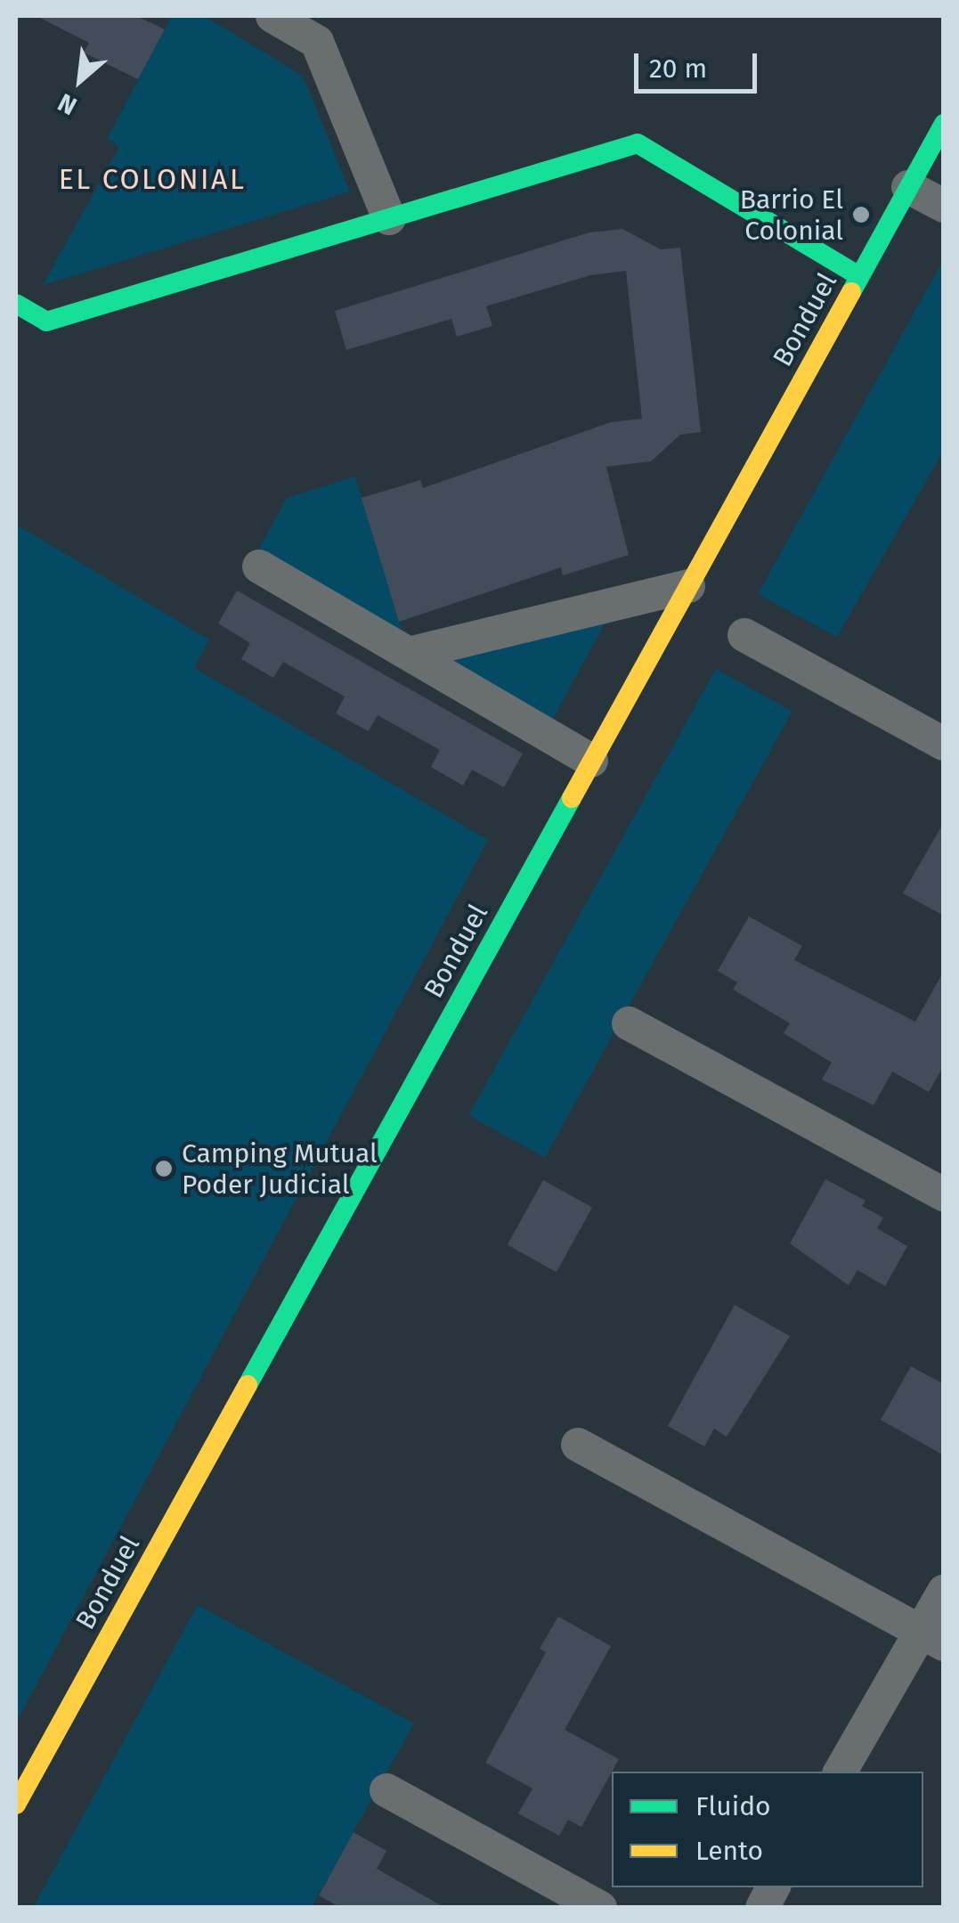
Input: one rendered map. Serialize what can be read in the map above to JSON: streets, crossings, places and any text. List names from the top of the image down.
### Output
{
  "streets": {
    "main road": ["Bonduel"]
  },
  "districts": ["EL COLONIAL"],
  "places": ["Barrio El Colonial", "Camping Mutual Poder Judicial"],
  "legend": ["Fluido", "Lento"],
  "scale_bar": "20 m",
  "north": "bottom left"
}
